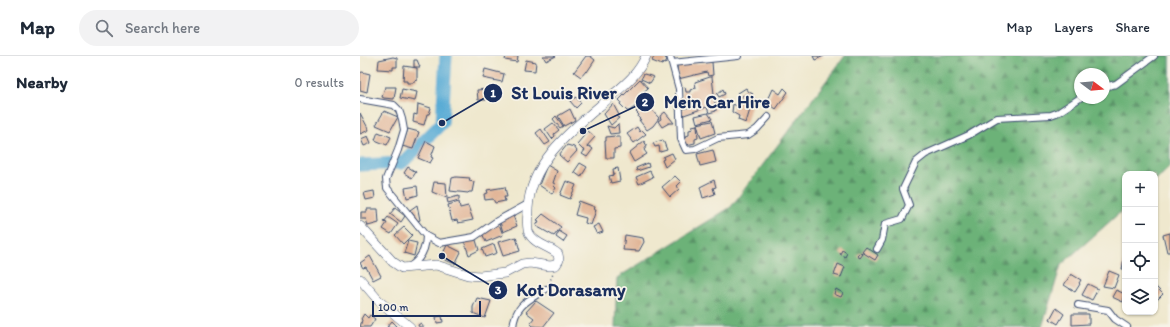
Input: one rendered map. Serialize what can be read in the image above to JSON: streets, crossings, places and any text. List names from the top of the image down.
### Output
{
  "places": ["St Louis River", "Mein Car Hire", "Kot Dorasamy"],
  "scale_bar": "100 m",
  "north": "right",
  "page": {
    "header": "Map",
    "search": "Search here",
    "nav": ["Map", "Layers", "Share"],
    "heading": ["Nearby", "0 results"],
    "map_buttons": ["+", "−"],
    "scale": "100 m"
  }
}
